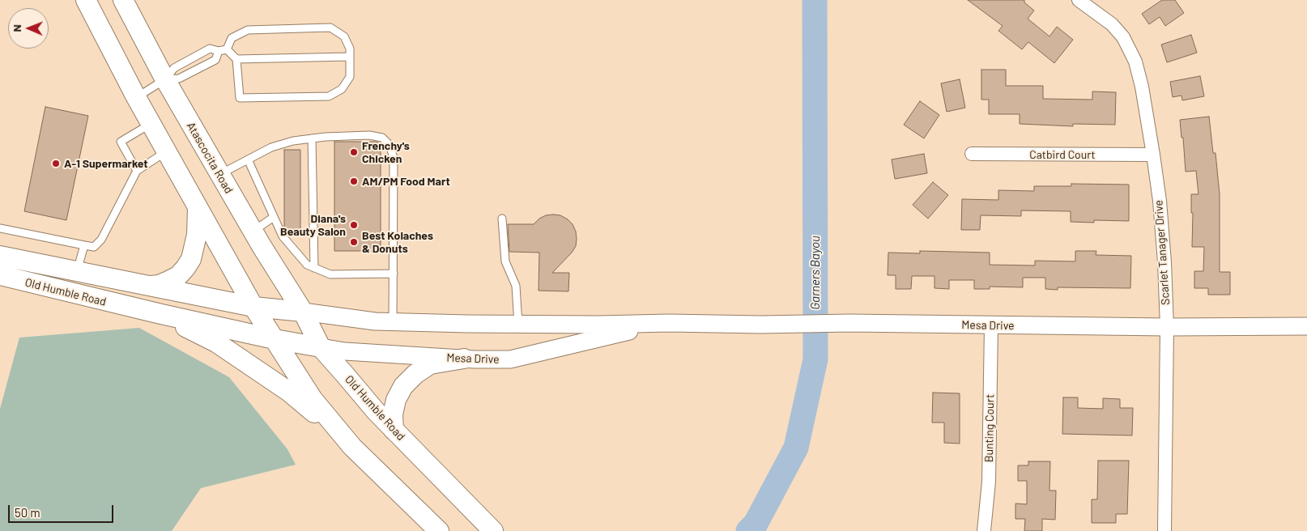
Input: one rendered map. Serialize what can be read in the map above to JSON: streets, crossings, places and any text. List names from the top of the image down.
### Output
{
  "streets": {
    "main road": ["Atascocita Road", "Old Humble Road", "Mesa Drive"],
    "street": ["Catbird Court", "Scarlet Tanager Drive", "Bunting Court"]
  },
  "crossings": [
    ["Catbird Court", "Scarlet Tanager Drive"],
    ["Atascocita Road", "Old Humble Road"],
    ["Atascocita Road", "Mesa Drive"],
    ["Scarlet Tanager Drive", "Mesa Drive"],
    ["Old Humble Road", "Mesa Drive"],
    ["Mesa Drive", "Bunting Court"]
  ],
  "water": ["Garners Bayou"],
  "places": [
    "Frenchy's Chicken",
    "A-1 Supermarket",
    "AM/PM Food Mart",
    "Diana's Beauty Salon",
    "Best Kolaches & Donuts"
  ],
  "scale_bar": "50 m",
  "north": "left"
}
